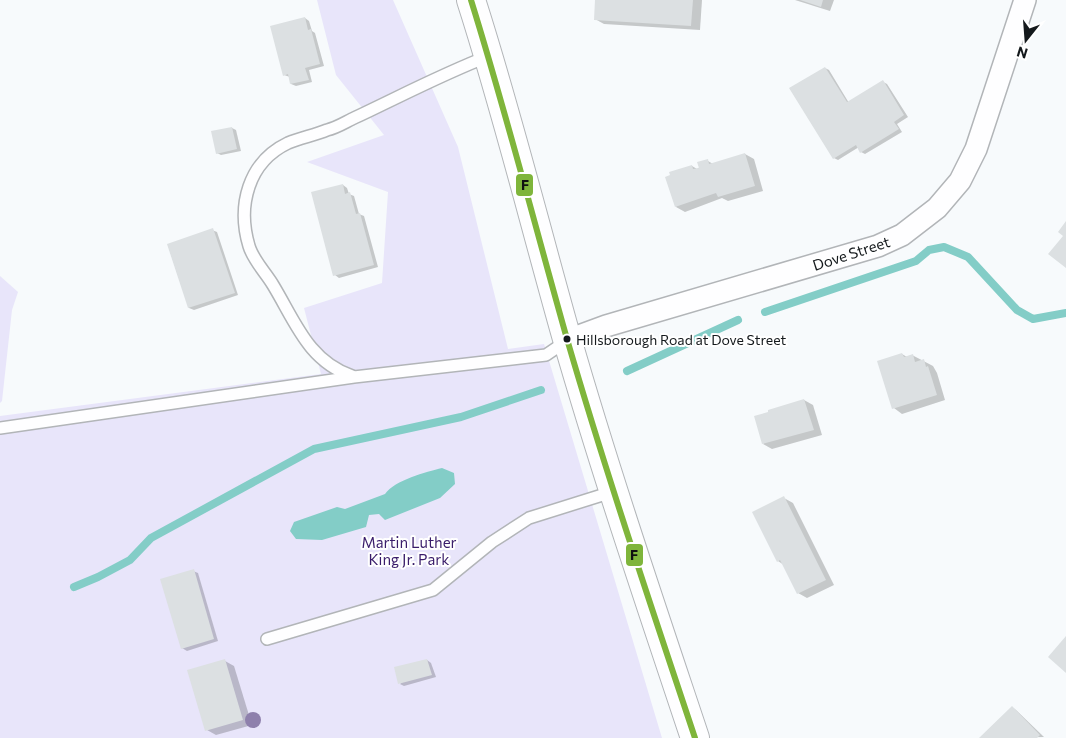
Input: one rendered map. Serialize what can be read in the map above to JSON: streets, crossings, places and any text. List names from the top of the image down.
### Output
{
  "streets": {
    "street": ["Dove Street"]
  },
  "parks": ["Martin Luther King Jr. Park"],
  "places": ["Hillsborough Road at Dove Street"],
  "lines": ["transit line F"],
  "north": "bottom"
}
